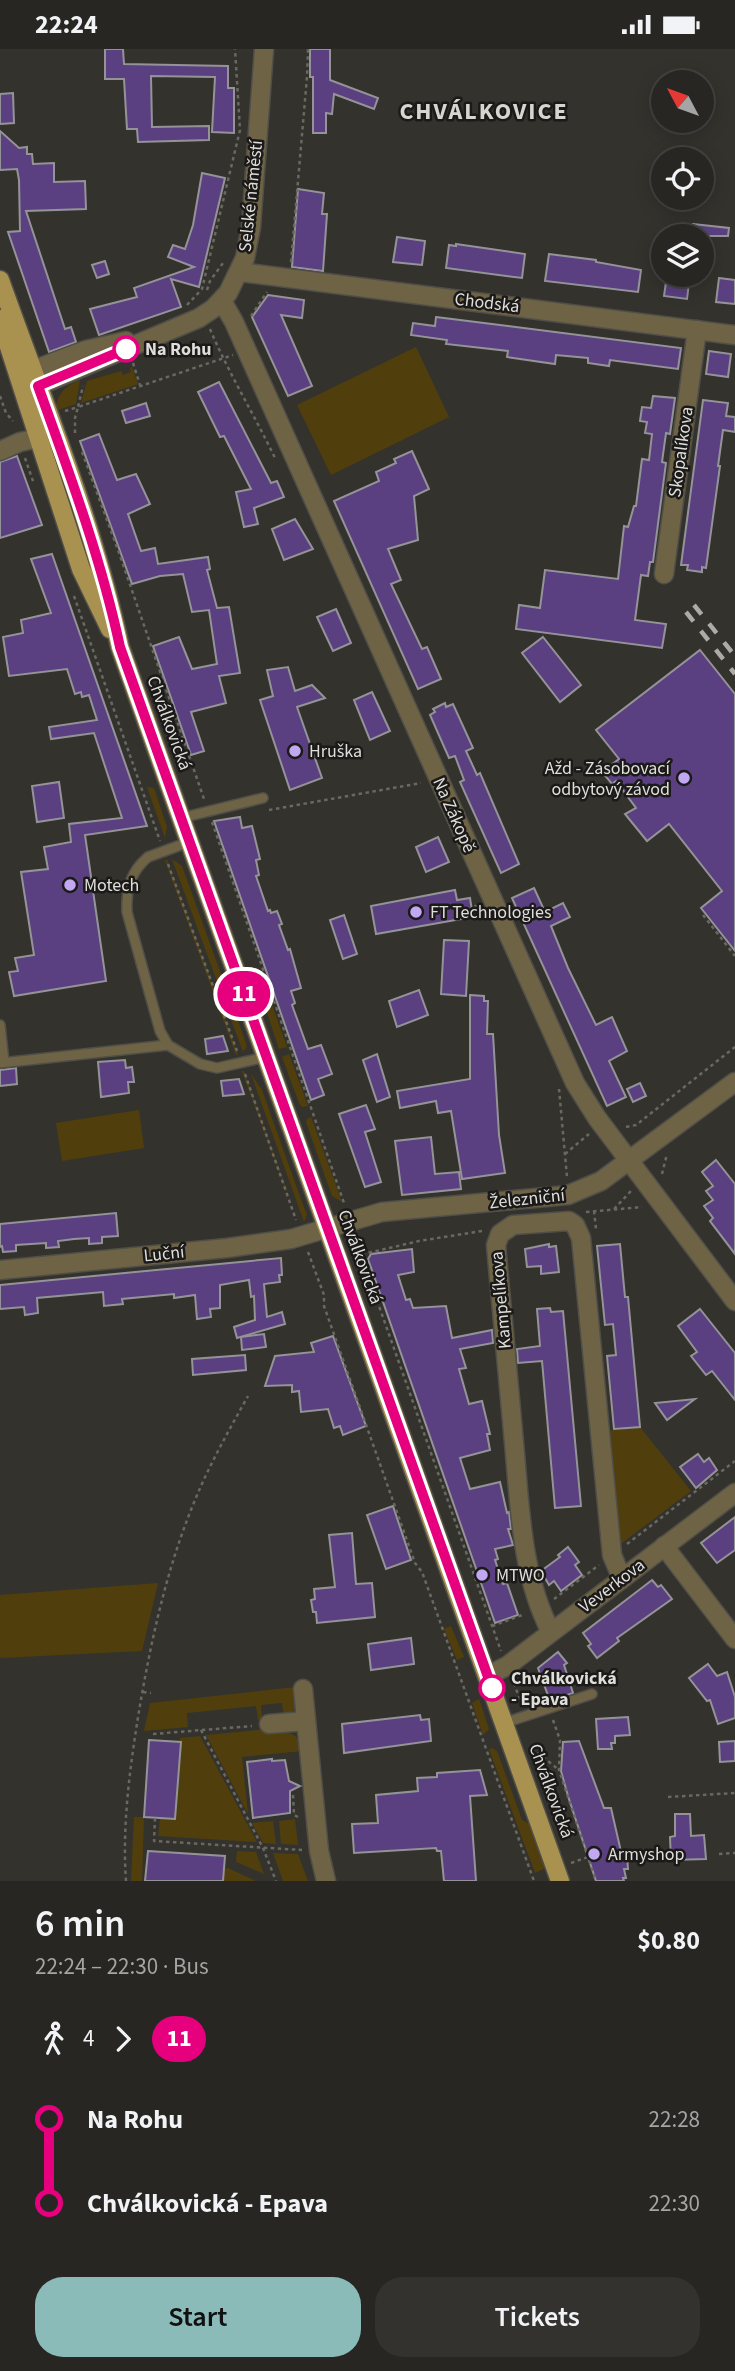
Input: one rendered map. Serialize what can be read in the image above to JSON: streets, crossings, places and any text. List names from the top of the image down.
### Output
{
  "streets": {
    "main road": ["Chválkovická"],
    "street": [
      "Selské náměstí",
      "Chodská",
      "Skopalíkova",
      "Na Zákopě",
      "Železniční",
      "Luční",
      "Kampelíkova",
      "Veverkova"
    ]
  },
  "crossings": [
    ["Selské náměstí", "Chodská"],
    ["Selské náměstí", "Chválkovická"],
    ["Selské náměstí", "Na Zákopě"],
    ["Chodská", "Skopalíkova"],
    ["Chválkovická", "Železniční"],
    ["Chválkovická", "Luční"],
    ["Chválkovická", "Veverkova"],
    ["Na Zákopě", "Železniční"],
    ["Železniční", "Luční"],
    ["Kampelíkova", "Veverkova"]
  ],
  "districts": ["CHVÁLKOVICE"],
  "places": [
    "Na Rohu",
    "Hruška",
    "Ažd - Zásobovací odbytový závod",
    "Motech",
    "FT Technologies",
    "MTWO",
    "Chválkovická - Epava",
    "Armyshop"
  ],
  "lines": ["bus line 11"],
  "north": "top left",
  "page": {
    "status": "22:24",
    "on_map": "11",
    "heading": ["6 min", "22:24 – 22:30 · Bus", "$0.80"],
    "legs": ["4", "11"],
    "list": [
      {
        "name": "Na Rohu",
        "value": "22:28"
      },
      {
        "name": "Chválkovická - Epava",
        "value": "22:30"
      }
    ],
    "buttons": ["Start", "Tickets"]
  }
}
